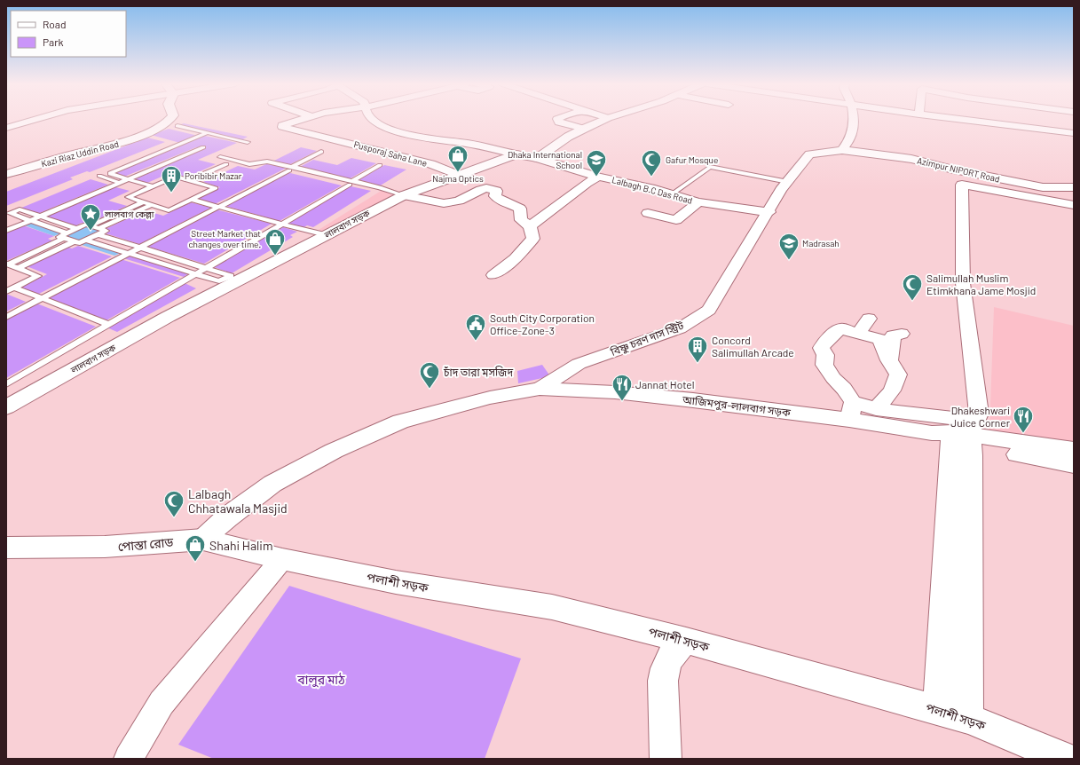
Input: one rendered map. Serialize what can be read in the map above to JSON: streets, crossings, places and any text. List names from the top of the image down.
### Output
{
  "streets": {
    "main road": [
      "Kazi Riaz Uddin Road",
      "লালবাগ সড়ক",
      "আজিমপুর-লালবাগ সড়ক",
      "পোস্তা রোড",
      "পলাশী সড়ক"
    ],
    "street": [
      "Pusporaj Saha Lane",
      "Azimpur NIPORT Road",
      "Lalbagh B.C Das Road",
      "বিষ্ণু চরণ দাস স্ট্রিট"
    ]
  },
  "crossings": [
    ["Pusporaj Saha Lane", "লালবাগ সড়ক"],
    ["Azimpur NIPORT Road", "বিষ্ণু চরণ দাস স্ট্রিট"],
    ["Lalbagh B.C Das Road", "লালবাগ সড়ক"],
    ["Lalbagh B.C Das Road", "বিষ্ণু চরণ দাস স্ট্রিট"],
    ["বিষ্ণু চরণ দাস স্ট্রিট", "আজিমপুর-লালবাগ সড়ক"],
    ["পোস্তা রোড", "পলাশী সড়ক"]
  ],
  "parks": ["বালুর মাঠ"],
  "places": {
    "shop": ["Najma Optics", "Street Market that changes over time.", "Shahi Halim"],
    "school or university": ["Dhaka International School", "Madrasah"],
    "mosque": [
      "Gafur Mosque",
      "Salimullah Muslim Etimkhana Jame Mosjid",
      "চাঁদ তারা মসজিদ",
      "Lalbagh Chhatawala Masjid"
    ],
    "building": ["Poribibir Mazar", "Concord Salimullah Arcade"],
    "place": ["লালবাগ কেল্লা"],
    "public building": ["South City Corporation Office-Zone-3"],
    "restaurant": ["Jannat Hotel", "Dhakeshwari Juice Corner"]
  },
  "legend": ["Road", "Park"]
}
